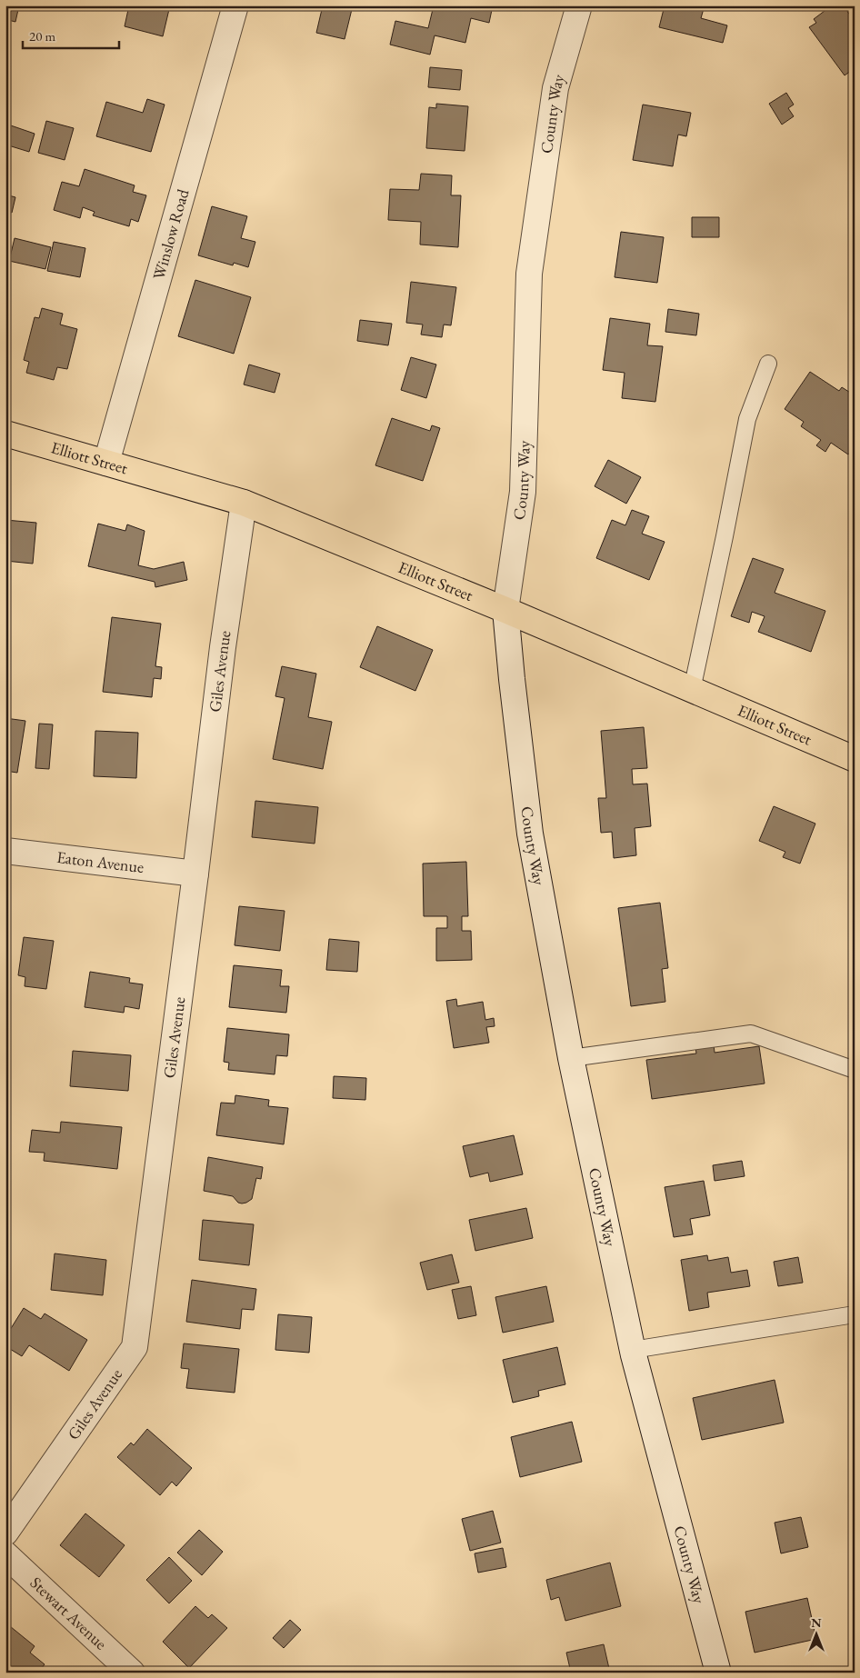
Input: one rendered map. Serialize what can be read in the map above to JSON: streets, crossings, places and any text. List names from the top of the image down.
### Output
{
  "streets": {
    "main road": ["Elliott Street"],
    "street": [
      "County Way",
      "Winslow Road",
      "Giles Avenue",
      "Eaton Avenue",
      "Stewart Avenue"
    ]
  },
  "crossings": [
    ["County Way", "Elliott Street"],
    ["Winslow Road", "Elliott Street"],
    ["Elliott Street", "Giles Avenue"],
    ["Giles Avenue", "Eaton Avenue"]
  ],
  "scale_bar": "20 m",
  "north": "top"
}
